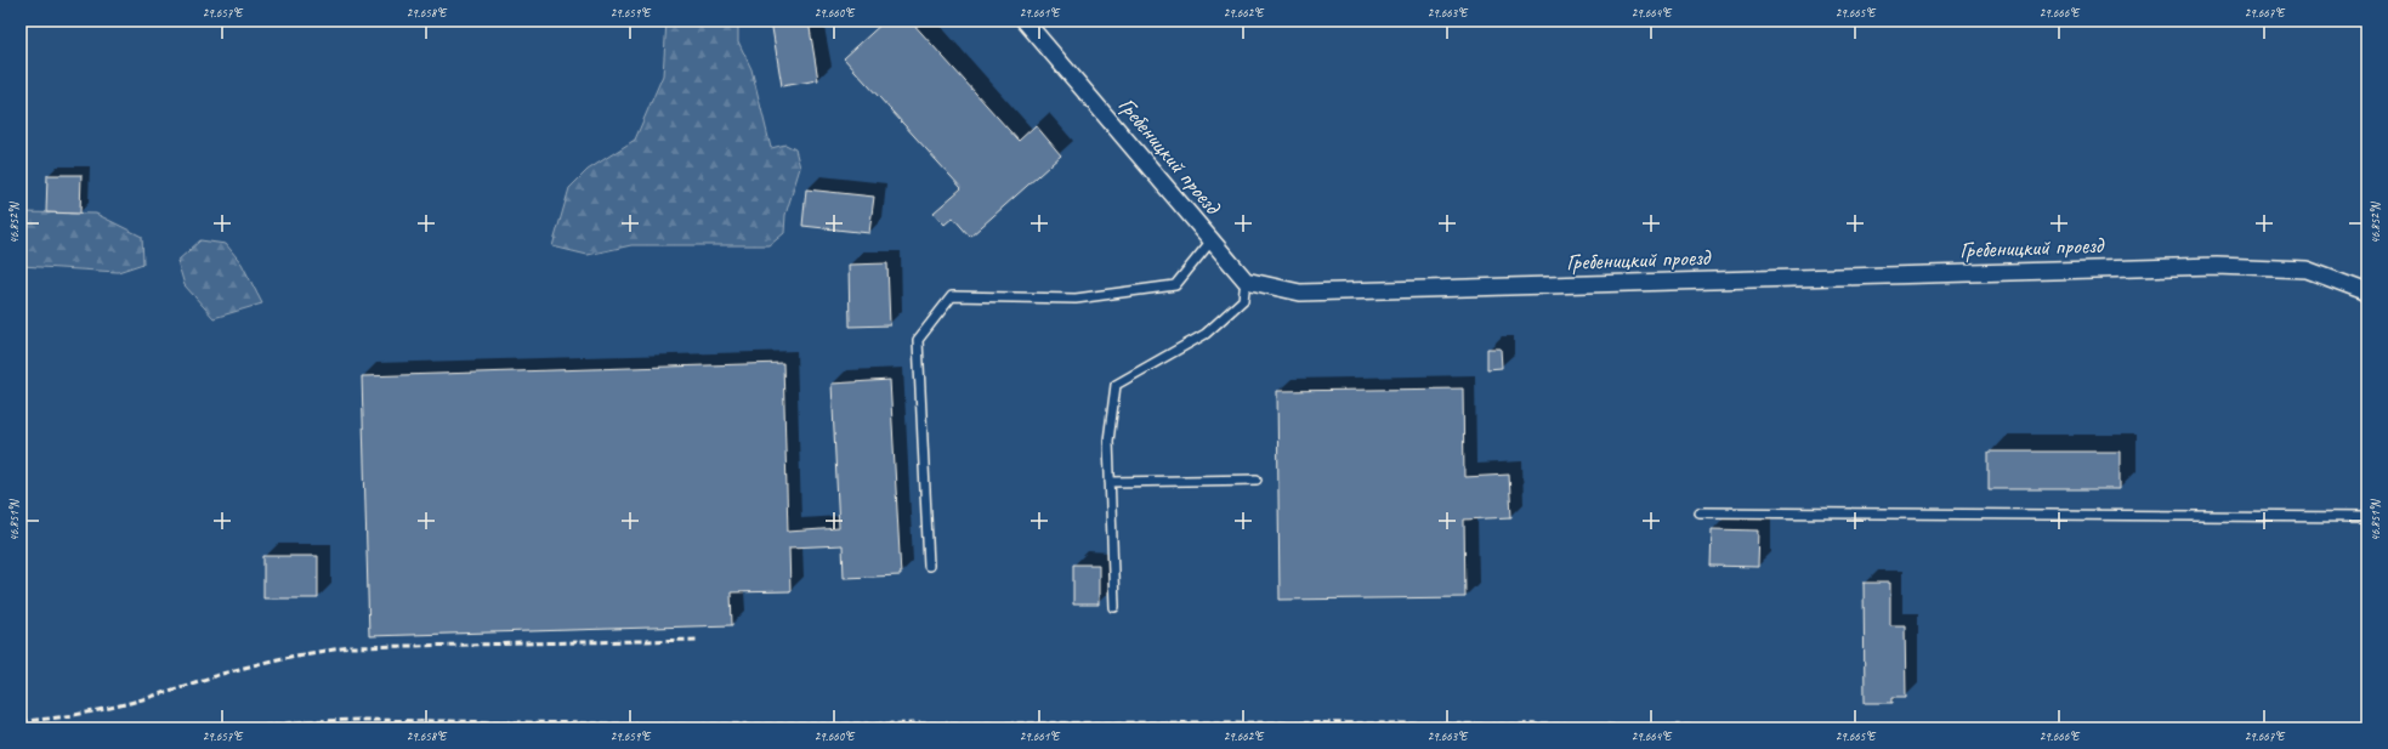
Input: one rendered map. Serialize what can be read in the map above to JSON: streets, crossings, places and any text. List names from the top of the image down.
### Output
{
  "streets": {
    "street": ["Гребеницкий проезд"]
  },
  "coordinates": [
    "29.657°E",
    "29.658°E",
    "29.659°E",
    "29.660°E",
    "29.661°E",
    "29.662°E",
    "29.663°E",
    "29.664°E",
    "29.665°E",
    "29.666°E",
    "29.667°E",
    "46.852°N",
    "46.851°N"
  ]
}
